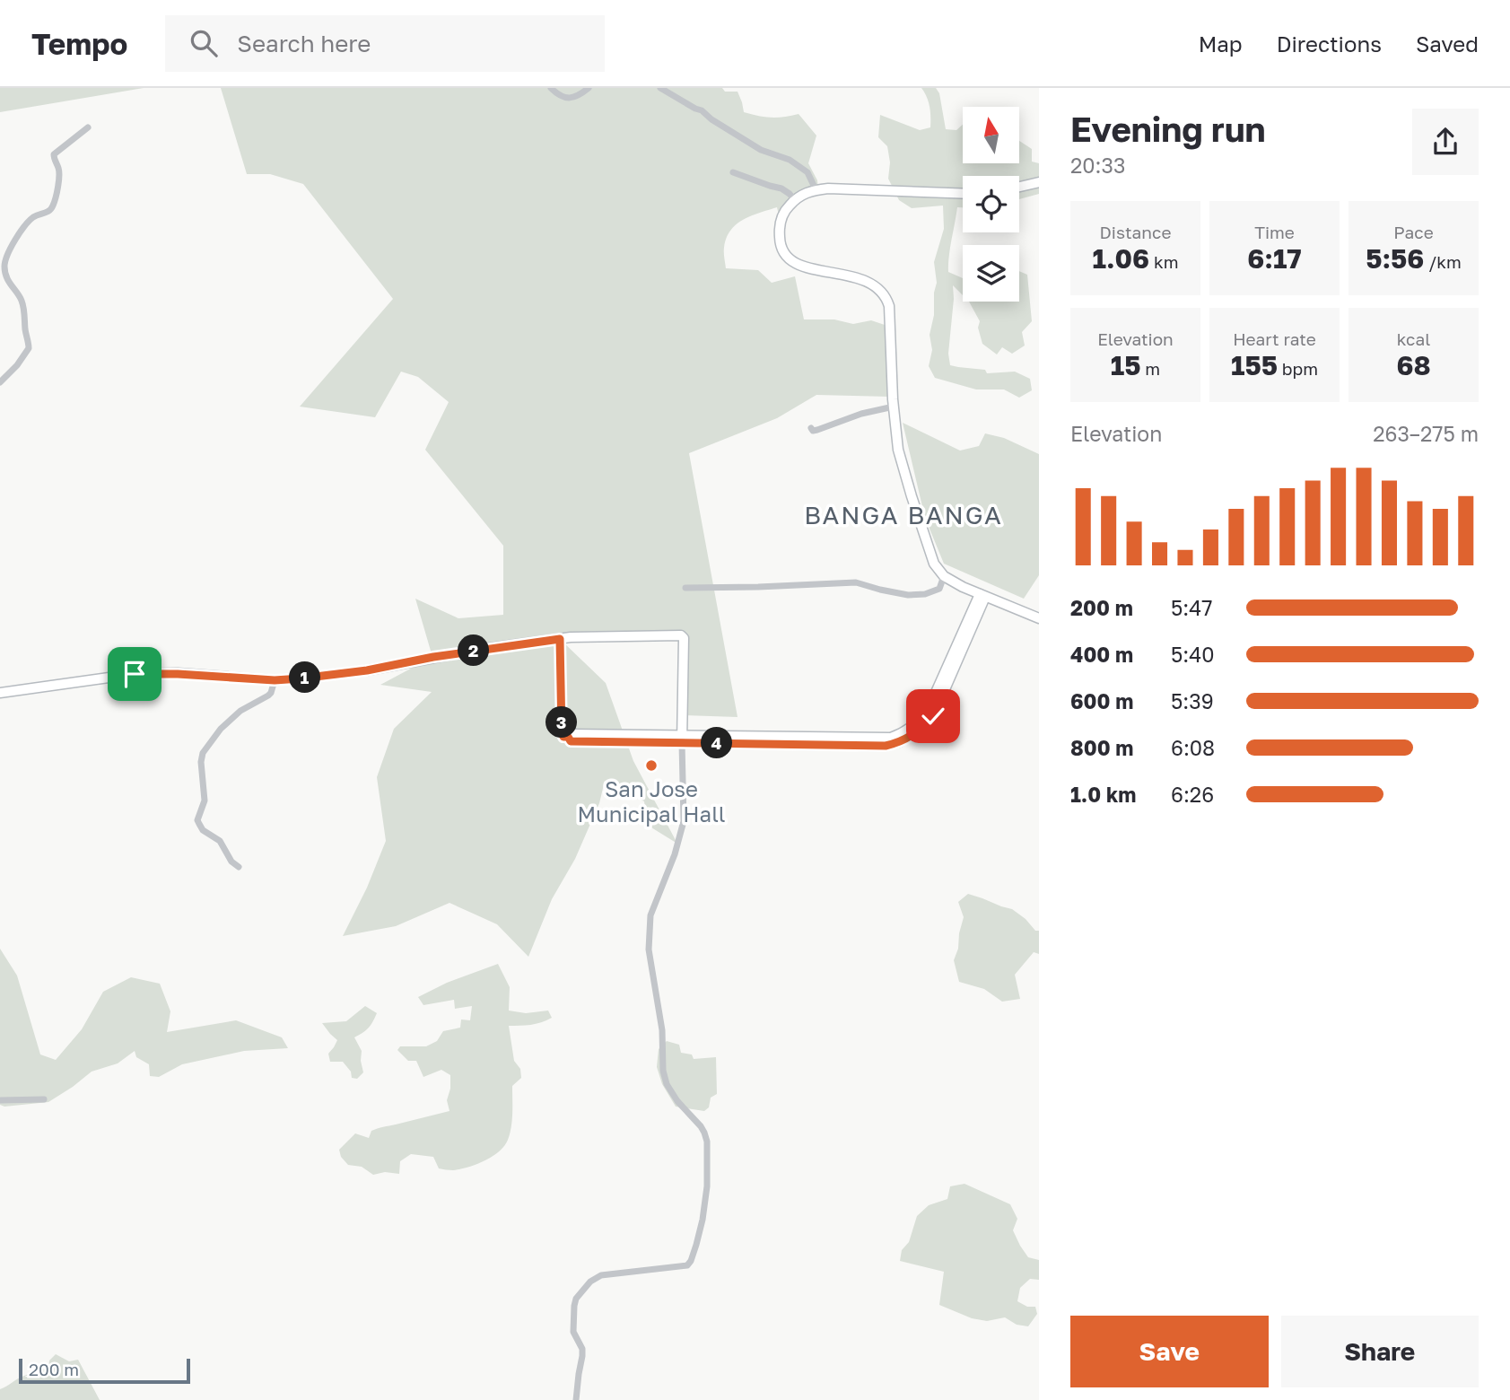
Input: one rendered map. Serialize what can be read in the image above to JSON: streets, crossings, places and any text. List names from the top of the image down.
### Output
{
  "districts": ["BANGA BANGA"],
  "places": ["San Jose Municipal Hall"],
  "scale_bar": "200 m",
  "north": "top",
  "page": {
    "header": "Tempo",
    "search": "Search here",
    "nav": ["Map", "Directions", "Saved"],
    "heading": ["Evening run", "20:33"],
    "stats": [
      ["Distance", "1.06 km"],
      ["Time", "6:17"],
      ["Pace", "5:56 /km"],
      ["Elevation", "15 m"],
      ["Heart rate", "155 bpm"],
      ["kcal", "68"]
    ],
    "chart": ["Elevation", "263–275 m"],
    "list": [
      {
        "name": "200 m",
        "note": "5:47"
      },
      {
        "name": "400 m",
        "note": "5:40"
      },
      {
        "name": "600 m",
        "note": "5:39"
      },
      {
        "name": "800 m",
        "note": "6:08"
      },
      {
        "name": "1.0 km",
        "note": "6:26"
      }
    ],
    "pins": [
      "2",
      "1",
      "3",
      "4"
    ],
    "buttons": ["Save", "Share"],
    "scale": "200 m"
  }
}
